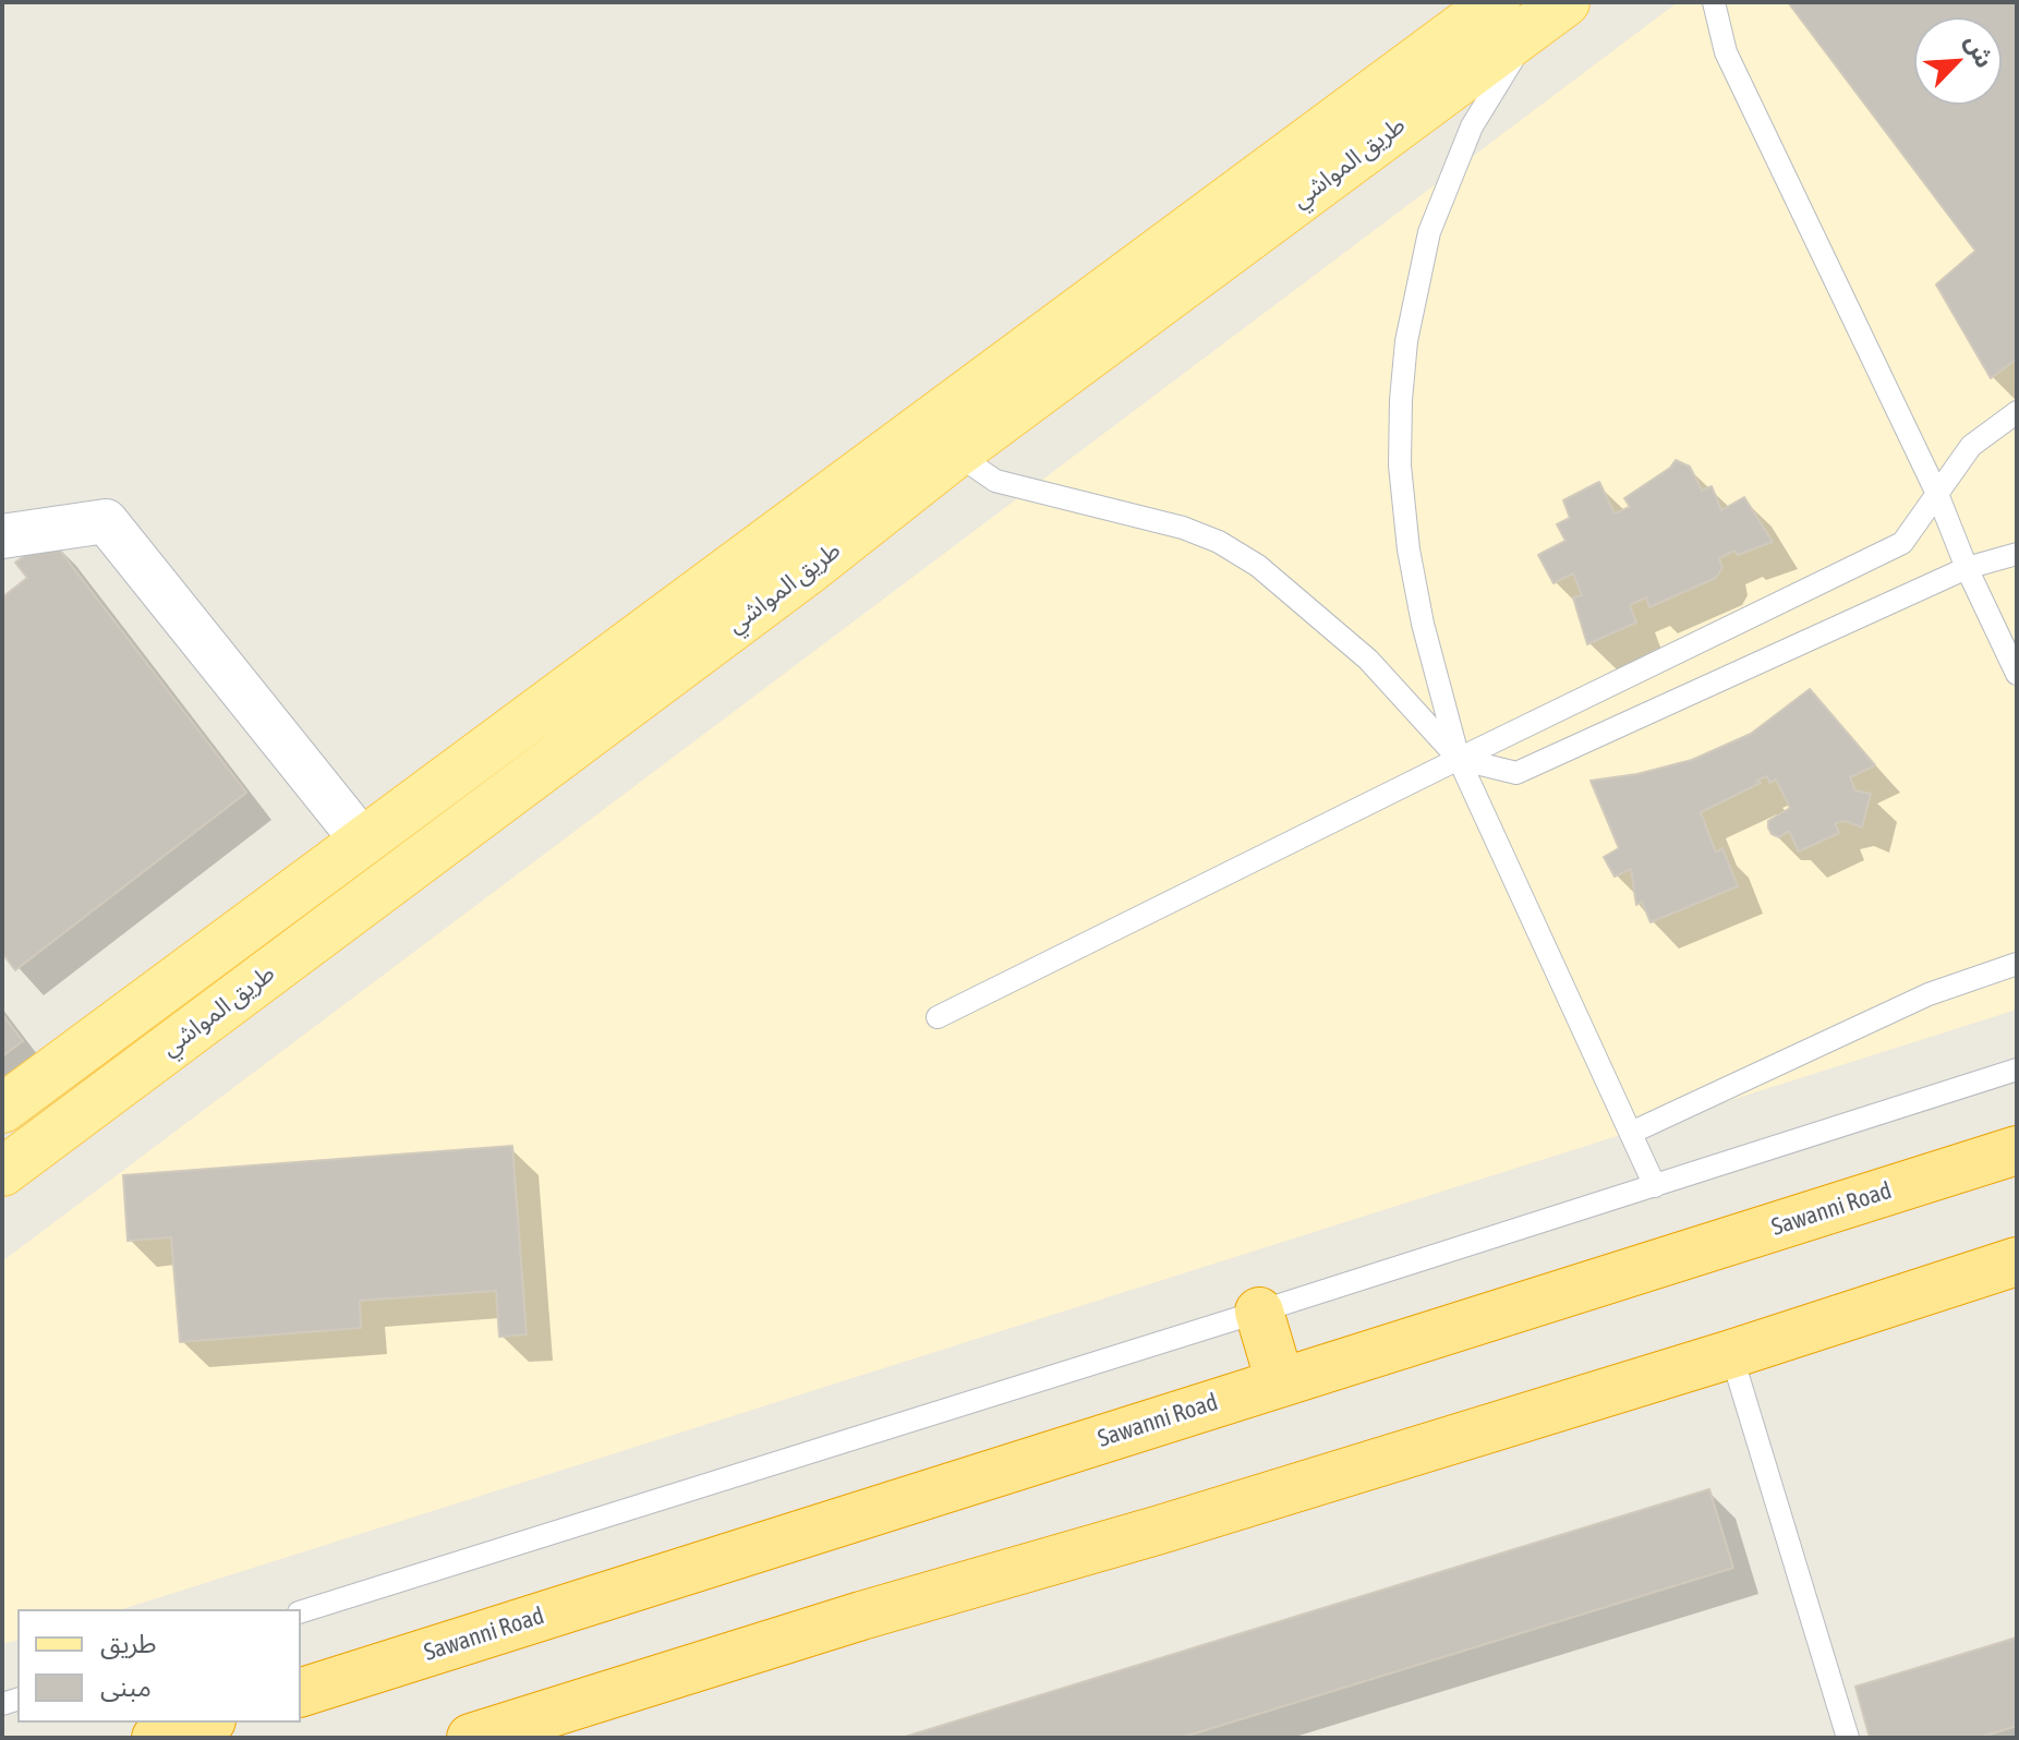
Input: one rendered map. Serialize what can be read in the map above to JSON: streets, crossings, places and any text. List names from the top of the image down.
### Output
{
  "streets": {
    "highway": ["Sawanni Road"],
    "main road": ["طريق المواشي"]
  },
  "legend": ["طريق", "مبنى"],
  "north": "top right"
}
